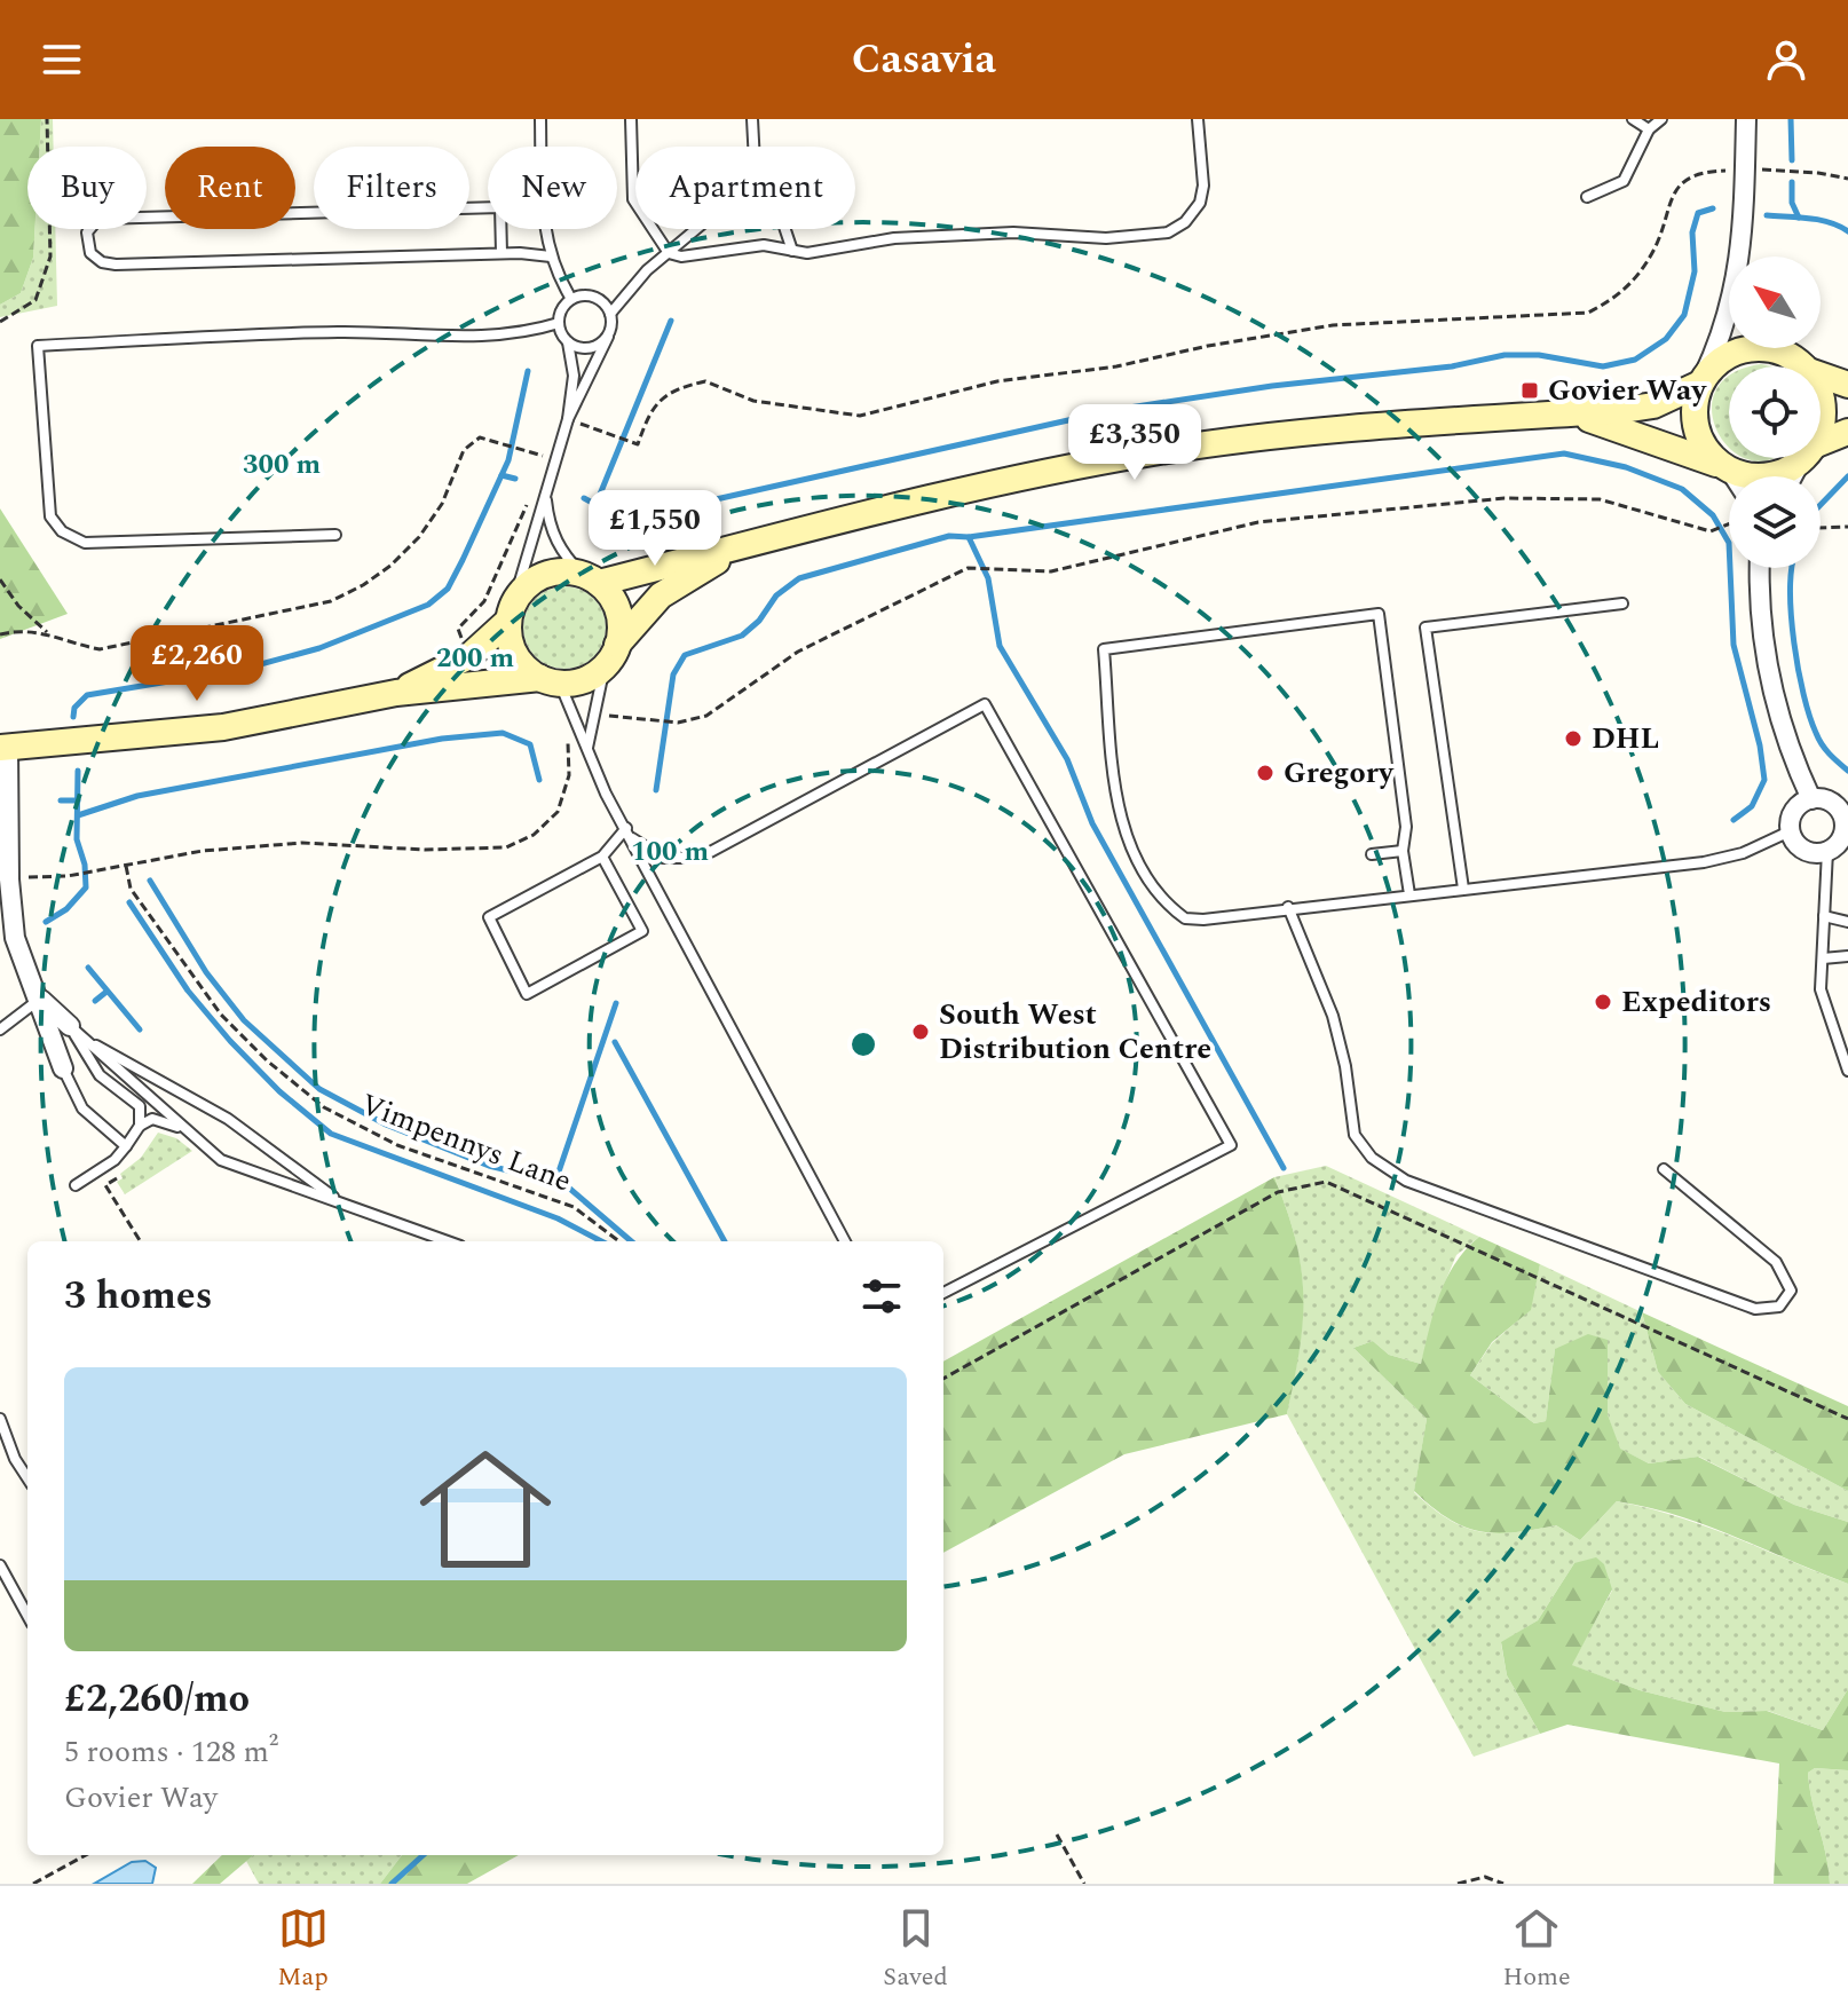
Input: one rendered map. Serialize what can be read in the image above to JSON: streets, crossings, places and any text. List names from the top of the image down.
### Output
{
  "streets": {
    "path": ["Vimpennys Lane"]
  },
  "places": {
    "transit": ["Govier Way"],
    "other": [
      "DHL",
      "Gregory",
      "Expeditors",
      "South West Distribution Centre"
    ]
  },
  "north": "top left",
  "page": {
    "header": "Casavia",
    "chip": [
      "Buy",
      "Rent",
      "Filters",
      "New",
      "Apartment"
    ],
    "price": ["£3,350", "£1,550", "£2,260"],
    "heading": "3 homes",
    "list": [
      {
        "name": "£2,260/mo",
        "note": "5 rooms · 128 m² · Govier Way"
      }
    ],
    "tabs": ["Map", "Saved", "Home"]
  },
  "rings": ["300 m", "200 m", "100 m"]
}
